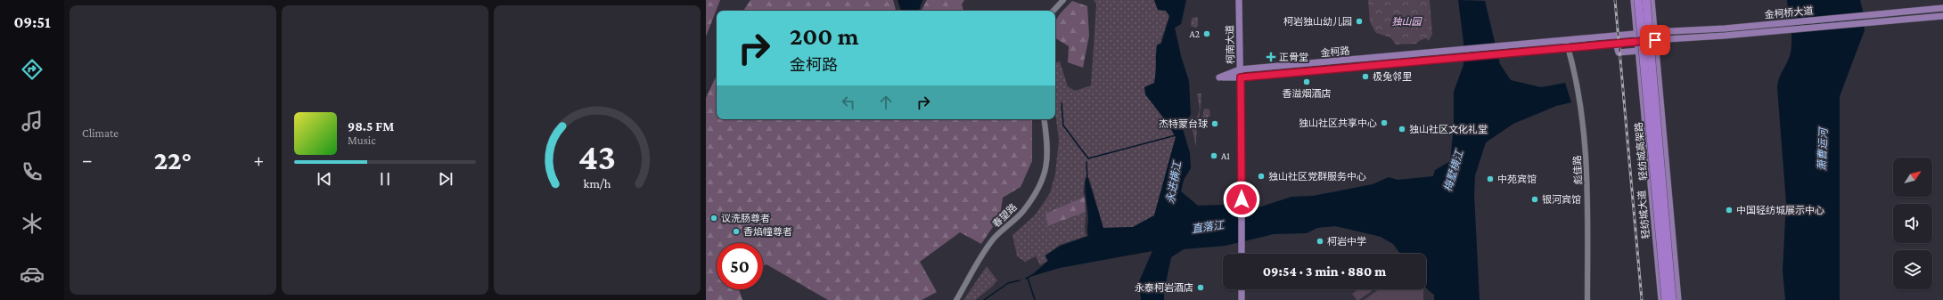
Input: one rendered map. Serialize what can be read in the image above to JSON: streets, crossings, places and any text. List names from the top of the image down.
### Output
{
  "streets": {
    "highway": ["轻纺城高架路"],
    "main road": [
      "金柯桥大道",
      "柯南大道",
      "金柯路",
      "轻纺城大道"
    ],
    "street": ["彪佳路", "春望路"]
  },
  "crossings": [
    ["金柯桥大道", "金柯路"],
    ["金柯桥大道", "轻纺城大道"],
    ["柯南大道", "金柯路"],
    ["金柯路", "彪佳路"],
    ["金柯路", "轻纺城大道"]
  ],
  "water": [
    "萧曹运河",
    "梅墅横江",
    "永进横江",
    "直落江"
  ],
  "parks": ["独山园"],
  "places": {
    "other": [
      "柯岩独山幼儿园",
      "A2",
      "极兔邻里",
      "香溢烟酒店",
      "独山社区共享中心",
      "杰特蒙台球",
      "独山社区文化礼堂",
      "A1",
      "独山社区党群服务中心",
      "中苑宾馆",
      "银河宾馆",
      "中国轻纺城展示中心",
      "议洗肠尊者",
      "香焰幢尊者",
      "柯岩中学",
      "永泰柯岩酒店"
    ],
    "health": ["正骨堂"]
  },
  "north": "top right",
  "page": {
    "tabs": "09:51",
    "tile": "Climate",
    "turn": ["200 m", "金柯路"],
    "song": ["98.5 FM", "Music"],
    "heat": ["−", "22°", "+"],
    "limit": "50",
    "trip": "09:54 · 3 min · 880 m",
    "gauge": ["43", "km/h"]
  }
}
